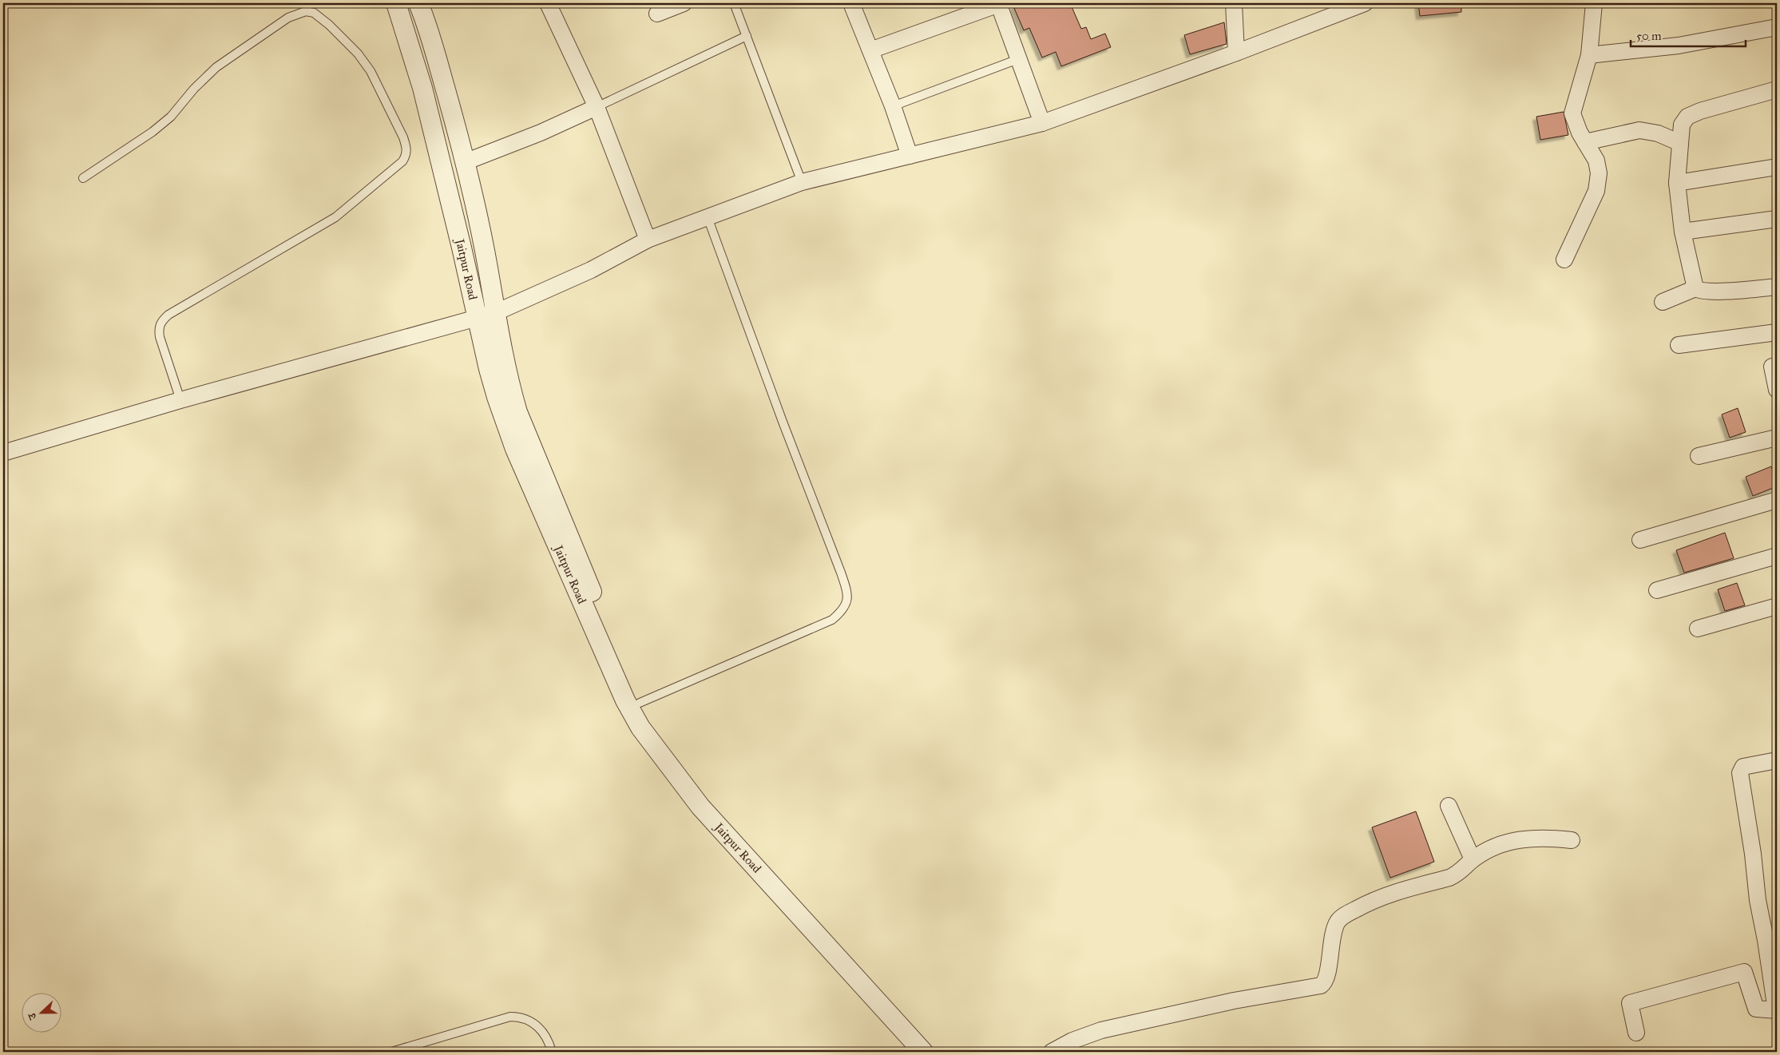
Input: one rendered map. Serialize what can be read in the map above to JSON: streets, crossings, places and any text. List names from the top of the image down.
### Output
{
  "streets": {
    "street": ["Jaitpur Road"]
  },
  "scale_bar": "50 m",
  "north": "left"
}
